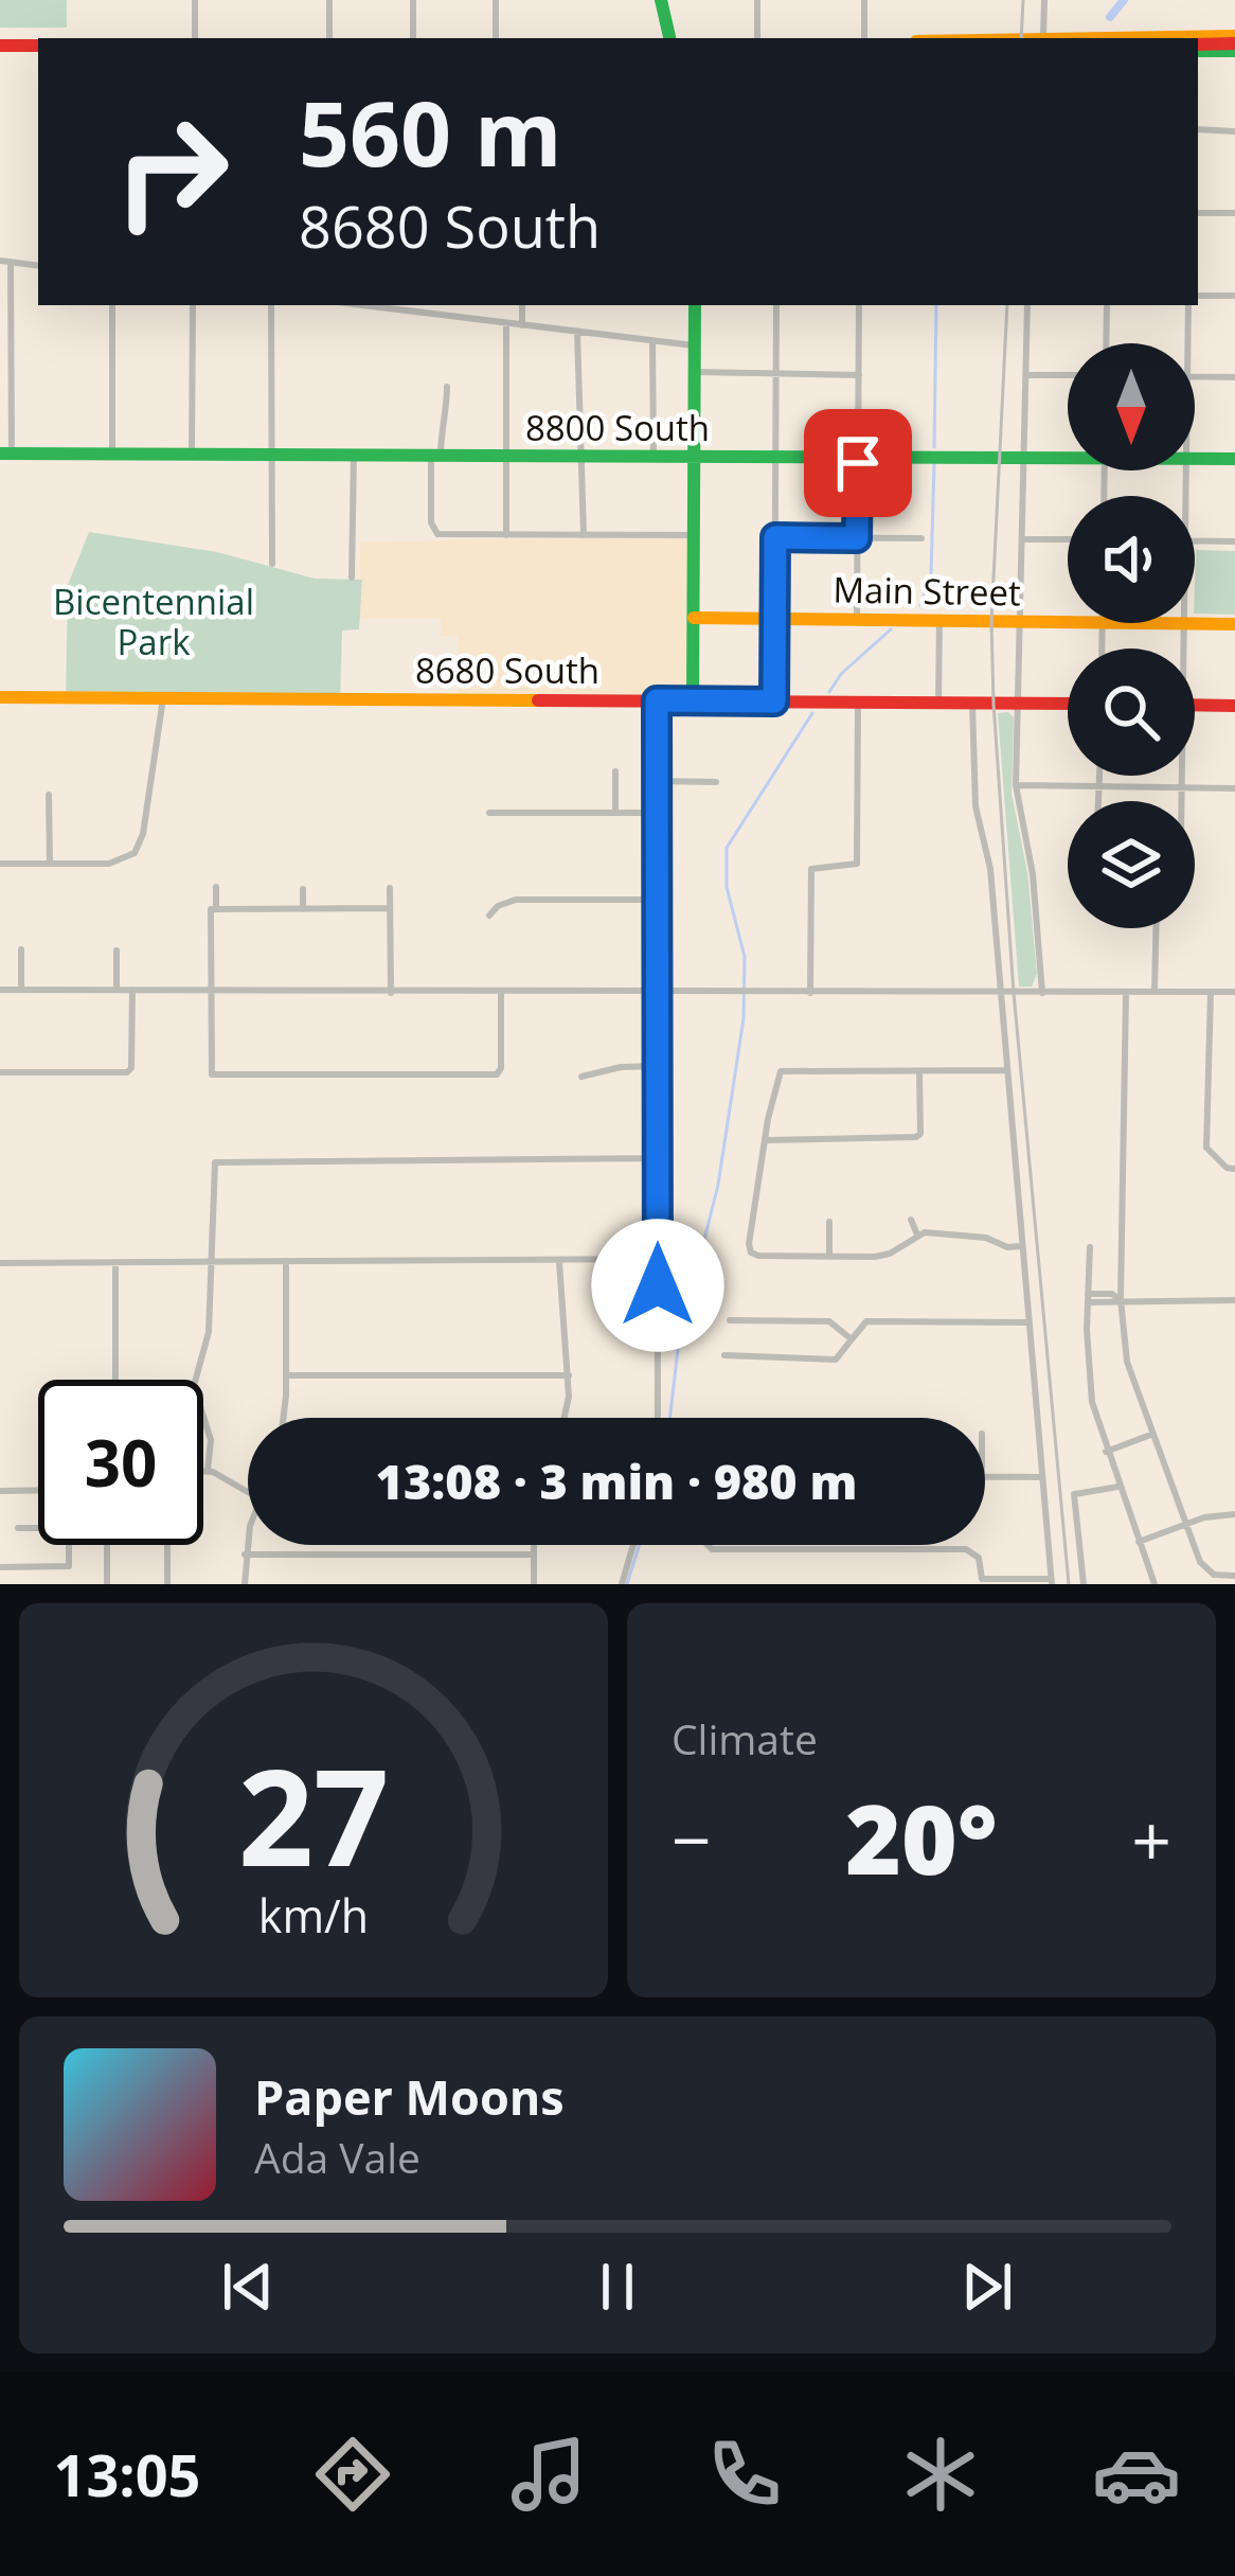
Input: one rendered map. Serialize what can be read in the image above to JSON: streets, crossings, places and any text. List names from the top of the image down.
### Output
{
  "streets": {
    "street": ["8800 South", "Main Street", "8680 South"]
  },
  "parks": ["Bicentennial Park"],
  "north": "bottom",
  "page": {
    "turn": ["560 m", "8680 South"],
    "limit": "30",
    "trip": "13:08 · 3 min · 980 m",
    "tile": "Climate",
    "heat": ["−", "20°", "+"],
    "song": ["Paper Moons", "Ada Vale"],
    "tabs": "13:05",
    "gauge": ["27", "km/h"]
  }
}
